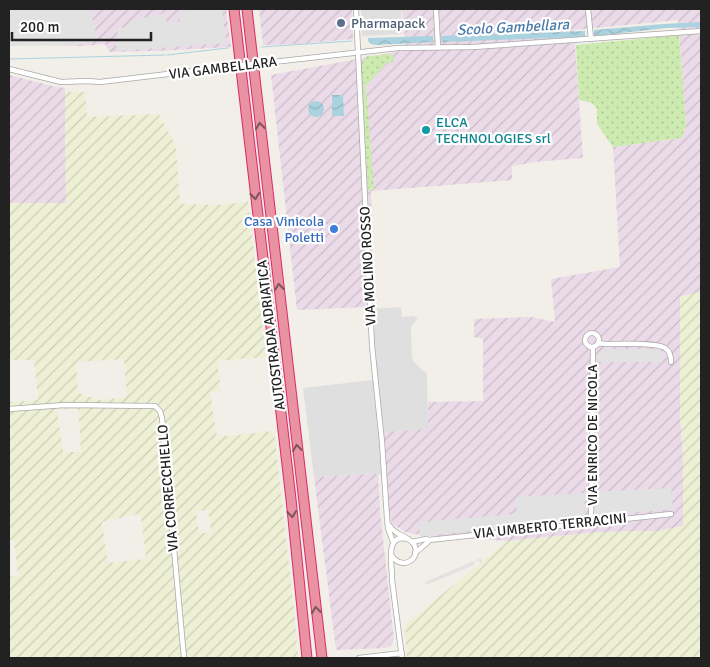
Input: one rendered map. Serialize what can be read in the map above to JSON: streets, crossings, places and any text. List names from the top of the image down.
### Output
{
  "streets": {
    "highway": ["AUTOSTRADA ADRIATICA"],
    "street": [
      "VIA GAMBELLARA",
      "VIA MOLINO ROSSO",
      "VIA ENRICO DE NICOLA",
      "VIA CORRECCHIELLO",
      "VIA UMBERTO TERRACINI"
    ]
  },
  "crossings": [
    ["VIA GAMBELLARA", "VIA MOLINO ROSSO"],
    ["VIA MOLINO ROSSO", "VIA UMBERTO TERRACINI"],
    ["VIA ENRICO DE NICOLA", "VIA UMBERTO TERRACINI"]
  ],
  "water": ["Scolo Gambellara"],
  "places": ["Pharmapack", "ELCA TECHNOLOGIES srl", "Casa Vinicola Poletti"],
  "scale_bar": "200 m"
}
